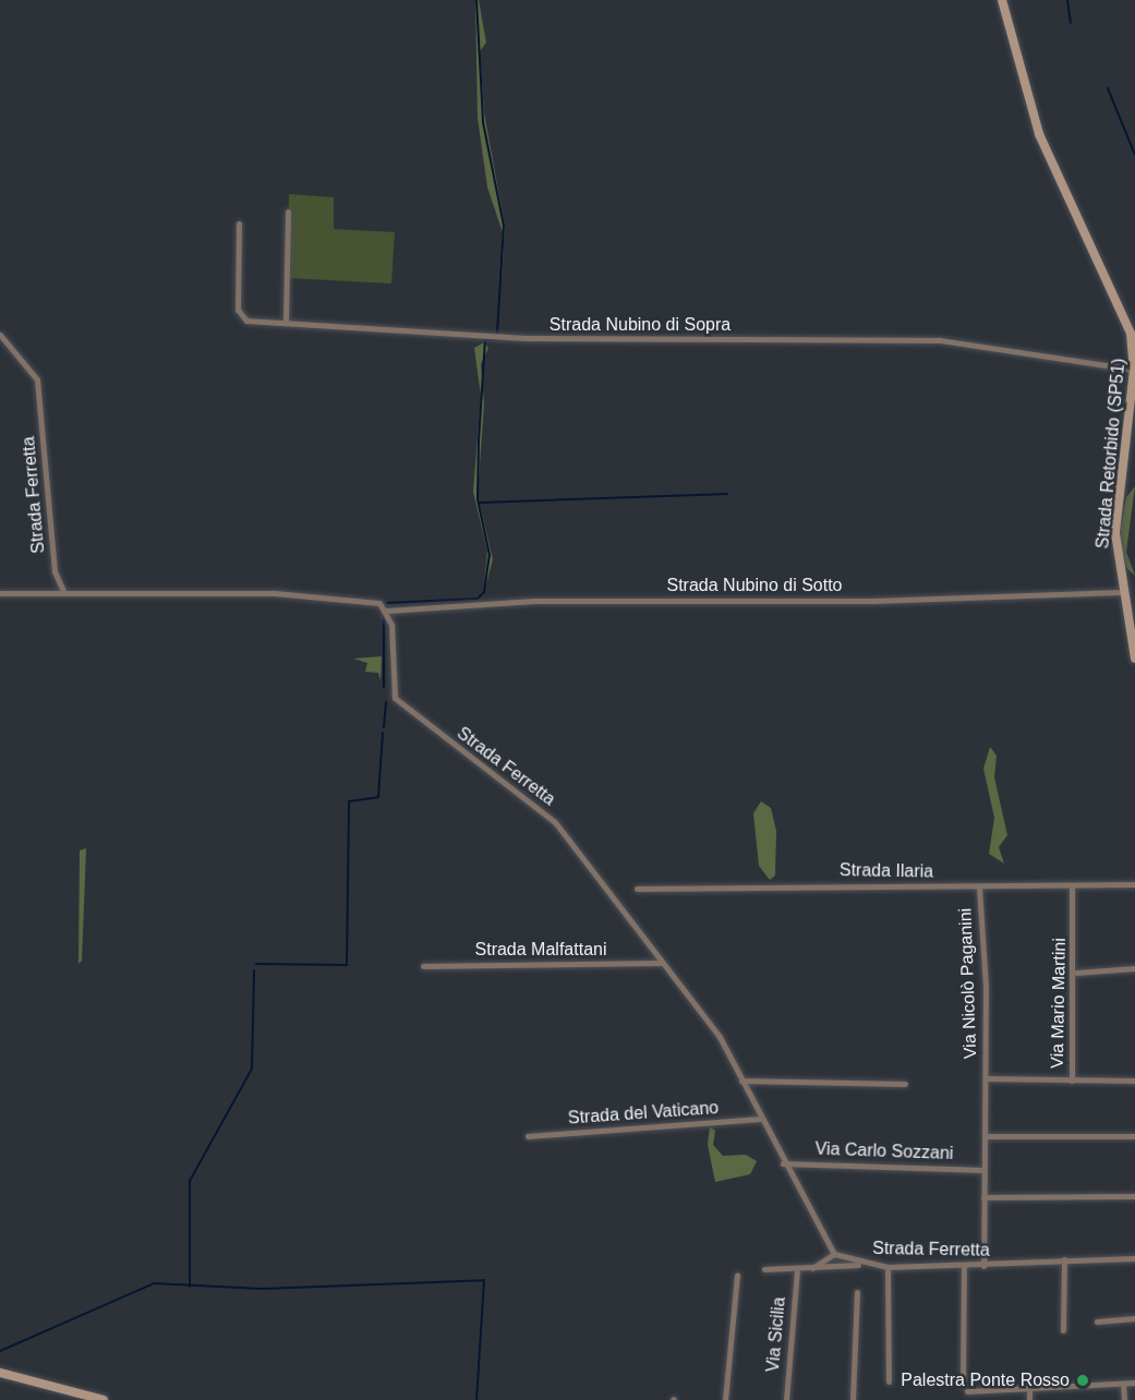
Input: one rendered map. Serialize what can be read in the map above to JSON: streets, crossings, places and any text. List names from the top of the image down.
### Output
{
  "streets": {
    "street": [
      "Strada Nubino di Sopra",
      "Strada Retorbido (SP51)",
      "Strada Ferretta",
      "Strada Nubino di Sotto",
      "Strada Ilaria",
      "Strada Malfattani",
      "Via Nicolò Paganini",
      "Via Mario Martini",
      "Strada del Vaticano",
      "Via Carlo Sozzani",
      "Via Sicilia"
    ]
  },
  "crossings": [
    ["Strada Nubino di Sopra", "Strada Retorbido (SP51)"],
    ["Strada Retorbido (SP51)", "Strada Nubino di Sotto"],
    ["Strada Ferretta", "Strada Nubino di Sotto"],
    ["Strada Ferretta", "Strada Malfattani"],
    ["Strada Ferretta", "Via Nicolò Paganini"],
    ["Strada Ferretta", "Strada del Vaticano"],
    ["Strada Ferretta", "Via Carlo Sozzani"],
    ["Strada Ferretta", "Via Sicilia"],
    ["Strada Ilaria", "Via Nicolò Paganini"],
    ["Strada Ilaria", "Via Mario Martini"],
    ["Via Nicolò Paganini", "Via Carlo Sozzani"]
  ],
  "places": ["Palestra Ponte Rosso"]
}
